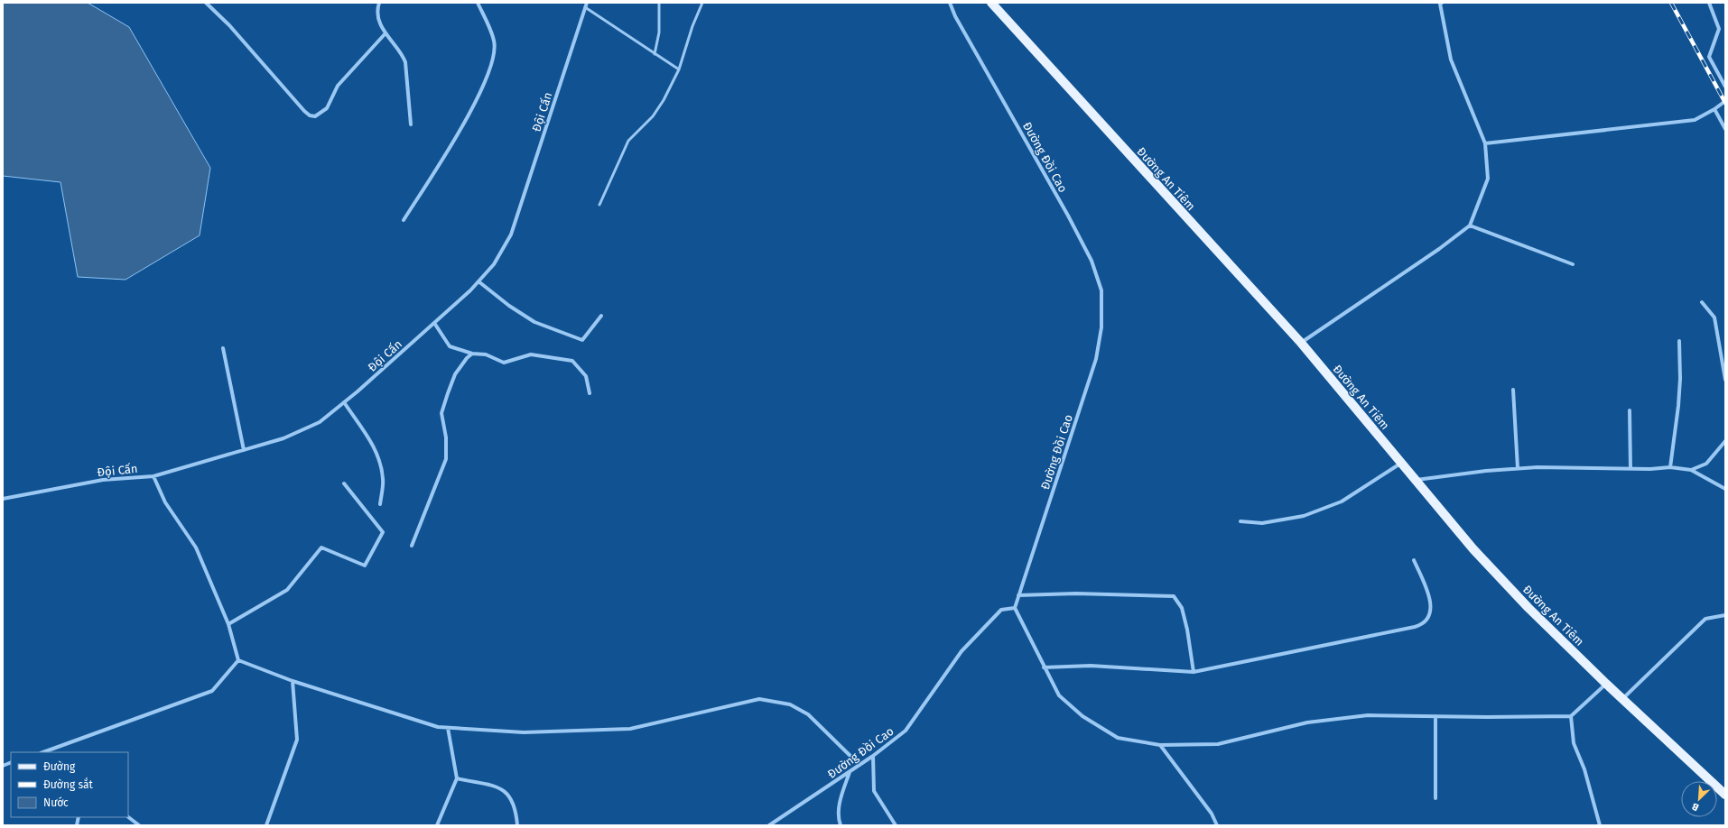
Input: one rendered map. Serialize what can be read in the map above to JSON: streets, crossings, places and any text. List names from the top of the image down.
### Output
{
  "streets": {
    "main road": ["Đường An Tiêm"],
    "street": ["Đội Cấn", "Đường Đồi Cao"]
  },
  "legend": ["Đường", "Đường sắt", "Nước"],
  "north": "bottom left"
}
